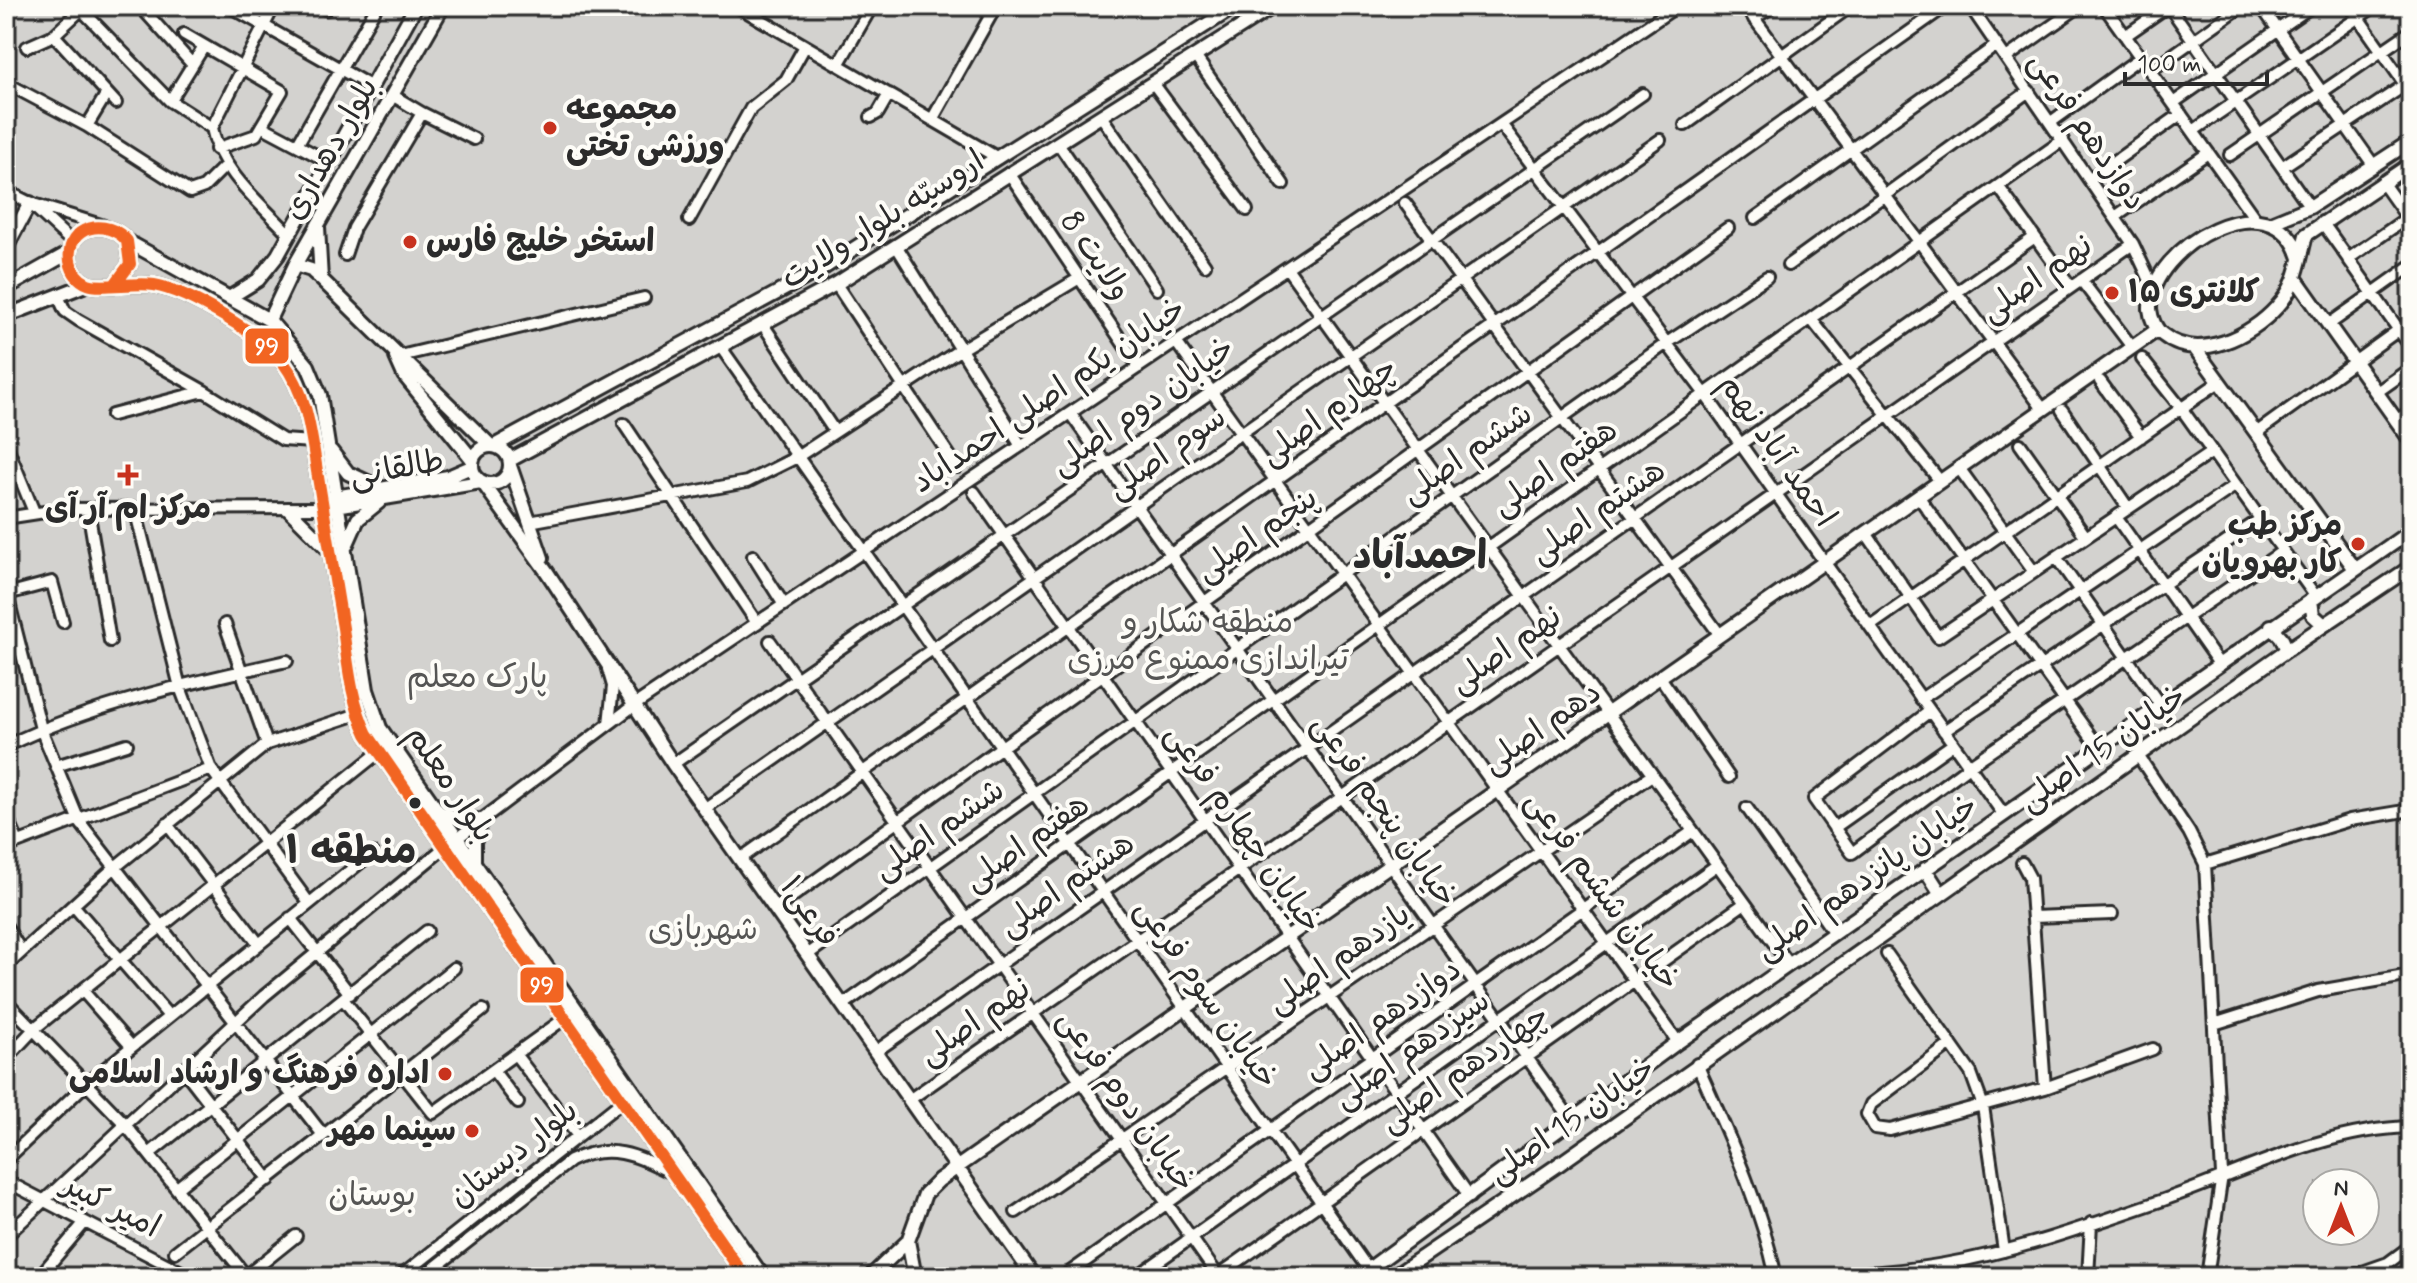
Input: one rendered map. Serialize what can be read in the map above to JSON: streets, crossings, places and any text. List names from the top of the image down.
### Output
{
  "streets": {
    "main road": [
      "بلوار دهداری",
      "اروسیّه بلوار ولایت",
      "طالقانی",
      "دهم اصلی",
      "خیابان 15 اصلی",
      "بلوار معلم",
      "خیابان پانزدهم اصلی",
      "فرعی۱"
    ],
    "street": [
      "دوازدهم فرعی",
      "ولایت 8",
      "نهم اصلی",
      "خیابان یکم اصلی احمداباد",
      "خیابان دوم اصلی",
      "چهارم اصلی",
      "احمد آباد نهم",
      "سوم اصلی",
      "ششم اصلی",
      "هفتم اصلی",
      "هشتم اصلی",
      "پنجم اصلی",
      "خیابان پنجم فرعی",
      "خیابان چهارم فرعی",
      "خیابان ششم فرعی",
      "یازدهم اصلی",
      "خیابان سوم فرعی",
      "دوازدهم اصلی",
      "سیزدهم اصلی",
      "چهاردهم اصلی",
      "خیابان دوم فرعی",
      "بلوار دبستان",
      "امیر کبیر"
    ]
  },
  "crossings": [
    ["دوازدهم فرعی", "نهم اصلی"],
    ["دوازدهم فرعی", "هفتم اصلی"],
    ["دوازدهم فرعی", "دهم اصلی"],
    ["بلوار دهداری", "بلوار معلم"],
    ["اروسیّه بلوار ولایت", "ولایت 8"],
    ["اروسیّه بلوار ولایت", "طالقانی"],
    ["اروسیّه بلوار ولایت", "خیابان سوم فرعی"],
    ["ولایت 8", "خیابان یکم اصلی احمداباد"],
    ["نهم اصلی", "احمد آباد نهم"],
    ["نهم اصلی", "خیابان پنجم فرعی"],
    ["نهم اصلی", "خیابان چهارم فرعی"],
    ["نهم اصلی", "خیابان ششم فرعی"],
    ["نهم اصلی", "فرعی۱"],
    ["نهم اصلی", "خیابان سوم فرعی"],
    ["نهم اصلی", "خیابان دوم فرعی"],
    ["خیابان یکم اصلی احمداباد", "احمد آباد نهم"],
    ["خیابان یکم اصلی احمداباد", "بلوار معلم"],
    ["خیابان یکم اصلی احمداباد", "خیابان پنجم فرعی"],
    ["خیابان یکم اصلی احمداباد", "خیابان ششم فرعی"],
    ["خیابان یکم اصلی احمداباد", "فرعی۱"],
    ["خیابان یکم اصلی احمداباد", "خیابان سوم فرعی"],
    ["خیابان یکم اصلی احمداباد", "امیر کبیر"],
    ["خیابان دوم اصلی", "احمد آباد نهم"],
    ["خیابان دوم اصلی", "خیابان پنجم فرعی"],
    ["خیابان دوم اصلی", "خیابان چهارم فرعی"],
    ["خیابان دوم اصلی", "خیابان ششم فرعی"],
    ["خیابان دوم اصلی", "فرعی۱"],
    ["خیابان دوم اصلی", "خیابان سوم فرعی"],
    ["خیابان دوم اصلی", "خیابان دوم فرعی"],
    ["چهارم اصلی", "احمد آباد نهم"],
    ["چهارم اصلی", "خیابان پنجم فرعی"],
    ["چهارم اصلی", "خیابان چهارم فرعی"],
    ["چهارم اصلی", "خیابان ششم فرعی"],
    ["چهارم اصلی", "فرعی۱"],
    ["چهارم اصلی", "خیابان سوم فرعی"],
    ["چهارم اصلی", "خیابان دوم فرعی"],
    ["احمد آباد نهم", "سوم اصلی"],
    ["احمد آباد نهم", "ششم اصلی"],
    ["احمد آباد نهم", "هفتم اصلی"],
    ["احمد آباد نهم", "هشتم اصلی"],
    ["احمد آباد نهم", "پنجم اصلی"],
    ["احمد آباد نهم", "دهم اصلی"],
    ["احمد آباد نهم", "خیابان پانزدهم اصلی"],
    ["سوم اصلی", "خیابان پنجم فرعی"],
    ["سوم اصلی", "خیابان چهارم فرعی"],
    ["سوم اصلی", "خیابان ششم فرعی"],
    ["سوم اصلی", "فرعی۱"],
    ["سوم اصلی", "خیابان سوم فرعی"],
    ["سوم اصلی", "خیابان دوم فرعی"],
    ["ششم اصلی", "خیابان پنجم فرعی"],
    ["ششم اصلی", "خیابان چهارم فرعی"],
    ["ششم اصلی", "خیابان ششم فرعی"],
    ["ششم اصلی", "فرعی۱"],
    ["ششم اصلی", "خیابان سوم فرعی"],
    ["ششم اصلی", "خیابان دوم فرعی"],
    ["هفتم اصلی", "خیابان پنجم فرعی"],
    ["هفتم اصلی", "خیابان چهارم فرعی"],
    ["هفتم اصلی", "خیابان ششم فرعی"],
    ["هفتم اصلی", "فرعی۱"],
    ["هفتم اصلی", "خیابان سوم فرعی"],
    ["هفتم اصلی", "خیابان دوم فرعی"],
    ["طالقانی", "بلوار معلم"],
    ["هشتم اصلی", "خیابان پنجم فرعی"],
    ["هشتم اصلی", "خیابان چهارم فرعی"],
    ["هشتم اصلی", "خیابان ششم فرعی"],
    ["هشتم اصلی", "فرعی۱"],
    ["هشتم اصلی", "خیابان سوم فرعی"],
    ["هشتم اصلی", "خیابان دوم فرعی"],
    ["پنجم اصلی", "خیابان پنجم فرعی"],
    ["پنجم اصلی", "خیابان چهارم فرعی"],
    ["پنجم اصلی", "خیابان ششم فرعی"],
    ["پنجم اصلی", "فرعی۱"],
    ["پنجم اصلی", "خیابان سوم فرعی"],
    ["پنجم اصلی", "خیابان دوم فرعی"],
    ["دهم اصلی", "خیابان پنجم فرعی"],
    ["دهم اصلی", "خیابان چهارم فرعی"],
    ["دهم اصلی", "خیابان ششم فرعی"],
    ["دهم اصلی", "فرعی۱"],
    ["دهم اصلی", "خیابان سوم فرعی"],
    ["دهم اصلی", "خیابان دوم فرعی"],
    ["بلوار معلم", "بلوار دبستان"],
    ["خیابان پنجم فرعی", "خیابان پانزدهم اصلی"],
    ["خیابان پنجم فرعی", "یازدهم اصلی"],
    ["خیابان پنجم فرعی", "دوازدهم اصلی"],
    ["خیابان پنجم فرعی", "سیزدهم اصلی"],
    ["خیابان پنجم فرعی", "چهاردهم اصلی"],
    ["خیابان چهارم فرعی", "خیابان پانزدهم اصلی"],
    ["خیابان چهارم فرعی", "یازدهم اصلی"],
    ["خیابان چهارم فرعی", "دوازدهم اصلی"],
    ["خیابان چهارم فرعی", "سیزدهم اصلی"],
    ["خیابان چهارم فرعی", "چهاردهم اصلی"],
    ["خیابان پانزدهم اصلی", "خیابان ششم فرعی"],
    ["خیابان پانزدهم اصلی", "خیابان سوم فرعی"],
    ["خیابان ششم فرعی", "یازدهم اصلی"],
    ["خیابان ششم فرعی", "دوازدهم اصلی"],
    ["خیابان ششم فرعی", "سیزدهم اصلی"],
    ["خیابان ششم فرعی", "چهاردهم اصلی"],
    ["یازدهم اصلی", "خیابان سوم فرعی"],
    ["یازدهم اصلی", "خیابان دوم فرعی"],
    ["خیابان سوم فرعی", "دوازدهم اصلی"],
    ["خیابان سوم فرعی", "سیزدهم اصلی"],
    ["خیابان سوم فرعی", "چهاردهم اصلی"],
    ["دوازدهم اصلی", "خیابان دوم فرعی"],
    ["سیزدهم اصلی", "خیابان دوم فرعی"],
    ["چهاردهم اصلی", "خیابان دوم فرعی"]
  ],
  "districts": ["احمدآباد", "منطقه ۱"],
  "parks": [
    "منطقه شکار و تیراندازی ممنوع مرزی",
    "پارک معلم",
    "شهربازی",
    "بوستان"
  ],
  "places": {
    "other": [
      "مجموعه ورزشی تختی",
      "استخر خلیج فارس",
      "کلانتری ۱۵",
      "مرکز طب کار بهرویان",
      "اداره فرهنگ و ارشاد اسلامی",
      "سینما مهر"
    ],
    "health": ["مرکز ام آر آی"]
  },
  "lines": ["transit line 99"],
  "scale_bar": "100 m",
  "north": "top"
}
